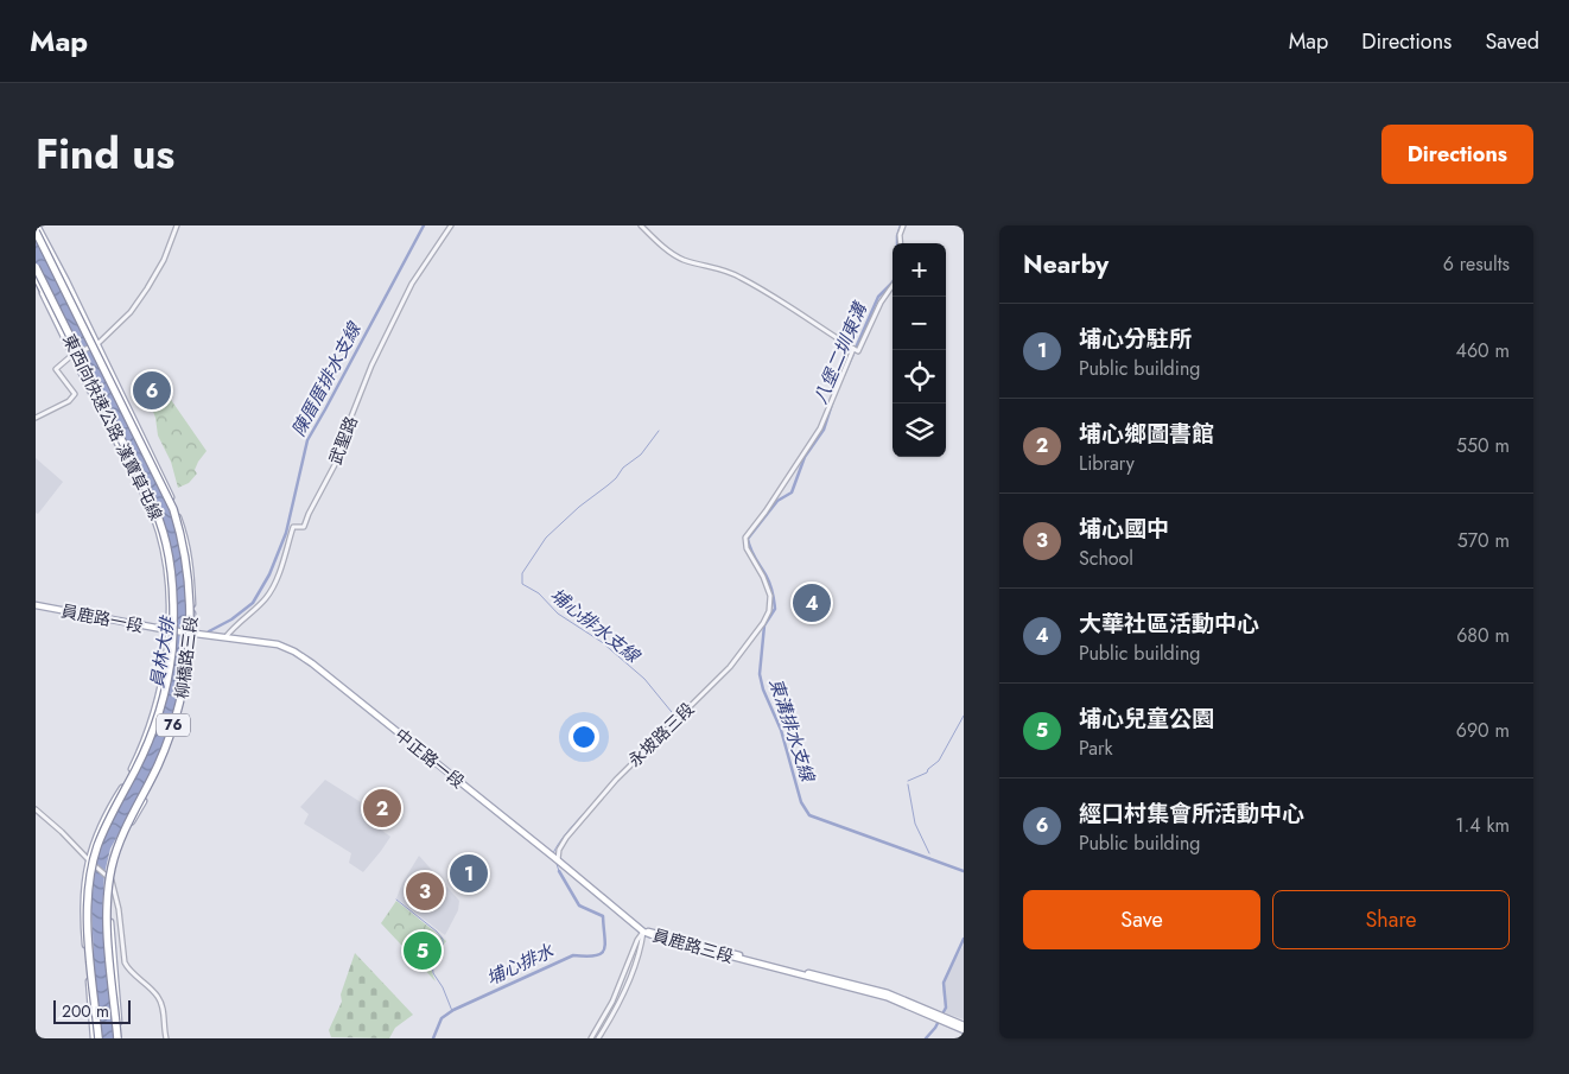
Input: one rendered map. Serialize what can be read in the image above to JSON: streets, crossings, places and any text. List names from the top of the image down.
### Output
{
  "streets": {
    "highway": ["東西向快速公路 漢寶草屯線", "76"],
    "main road": [
      "員鹿路一段",
      "柳橋路三段",
      "中正路一段",
      "員鹿路三段"
    ],
    "street": ["武聖路", "永坡路三段"]
  },
  "crossings": [
    ["東西向快速公路 漢寶草屯線", "柳橋路三段"],
    ["武聖路", "中正路一段"],
    ["員鹿路一段", "柳橋路三段"],
    ["員鹿路一段", "中正路一段"],
    ["柳橋路三段", "中正路一段"],
    ["永坡路三段", "中正路一段"],
    ["中正路一段", "員鹿路三段"]
  ],
  "water": [
    "八堡二圳東溝",
    "陳厝厝排水支線",
    "埔心排水支線",
    "員林大排",
    "東溝排水支線",
    "埔心排水"
  ],
  "scale_bar": "200 m",
  "page": {
    "header": "Map",
    "nav": ["Map", "Directions", "Saved"],
    "title": "Find us",
    "buttons": [
      "Directions",
      ["Save", "Share"]
    ],
    "heading": ["Nearby", "6 results"],
    "map_buttons": ["+", "−"],
    "list": [
      {
        "mark": "1",
        "name": "埔心分駐所",
        "note": "Public building",
        "value": "460 m"
      },
      {
        "mark": "2",
        "name": "埔心鄉圖書館",
        "note": "Library",
        "value": "550 m"
      },
      {
        "mark": "3",
        "name": "埔心國中",
        "note": "School",
        "value": "570 m"
      },
      {
        "mark": "4",
        "name": "大華社區活動中心",
        "note": "Public building",
        "value": "680 m"
      },
      {
        "mark": "5",
        "name": "埔心兒童公園",
        "note": "Park",
        "value": "690 m"
      },
      {
        "mark": "6",
        "name": "經口村集會所活動中心",
        "note": "Public building",
        "value": "1.4 km"
      }
    ],
    "pins": [
      "6",
      "4",
      "2",
      "1",
      "3",
      "5"
    ],
    "scale": "200 m"
  }
}
